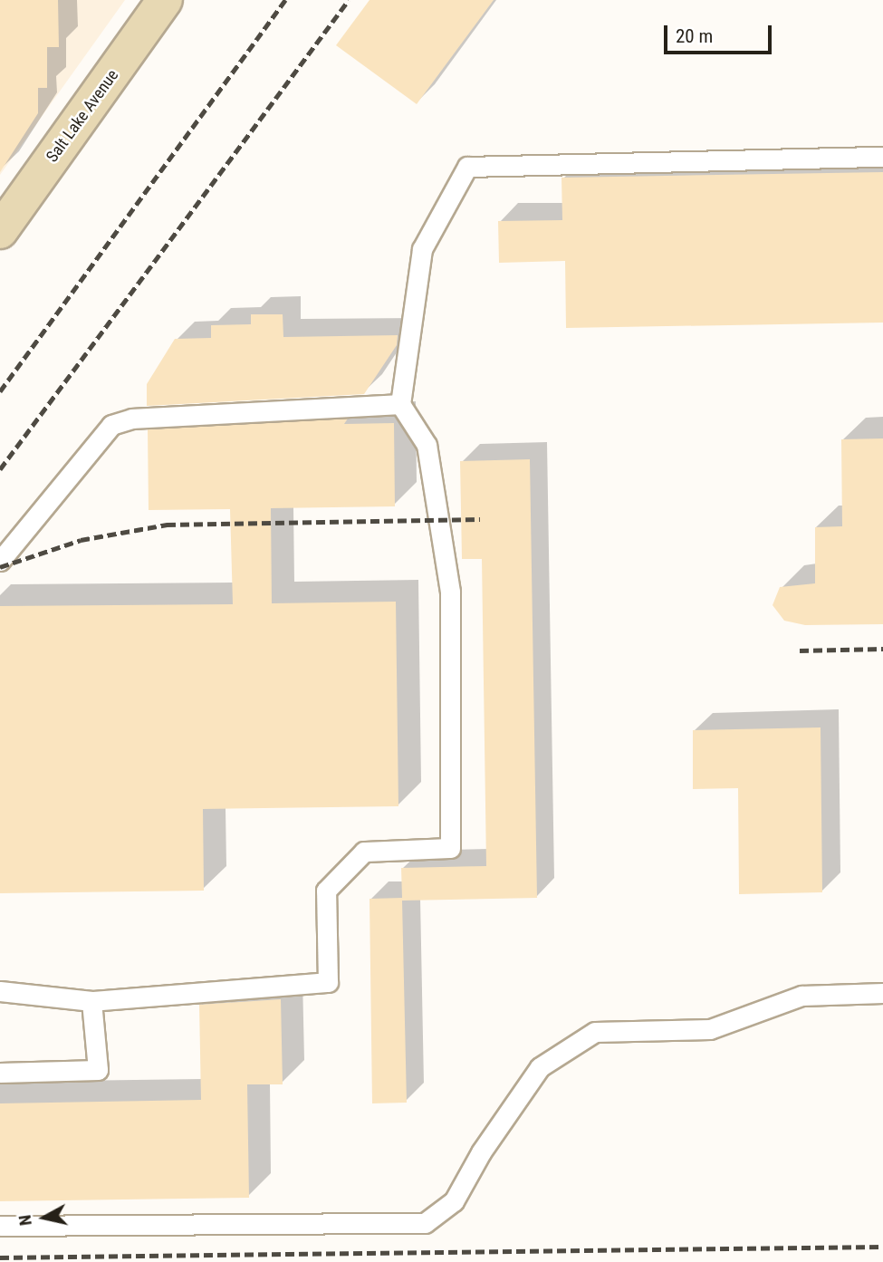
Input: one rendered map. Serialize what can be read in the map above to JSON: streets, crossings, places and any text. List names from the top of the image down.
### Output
{
  "streets": {
    "street": ["Salt Lake Avenue"]
  },
  "scale_bar": "20 m",
  "north": "left"
}
